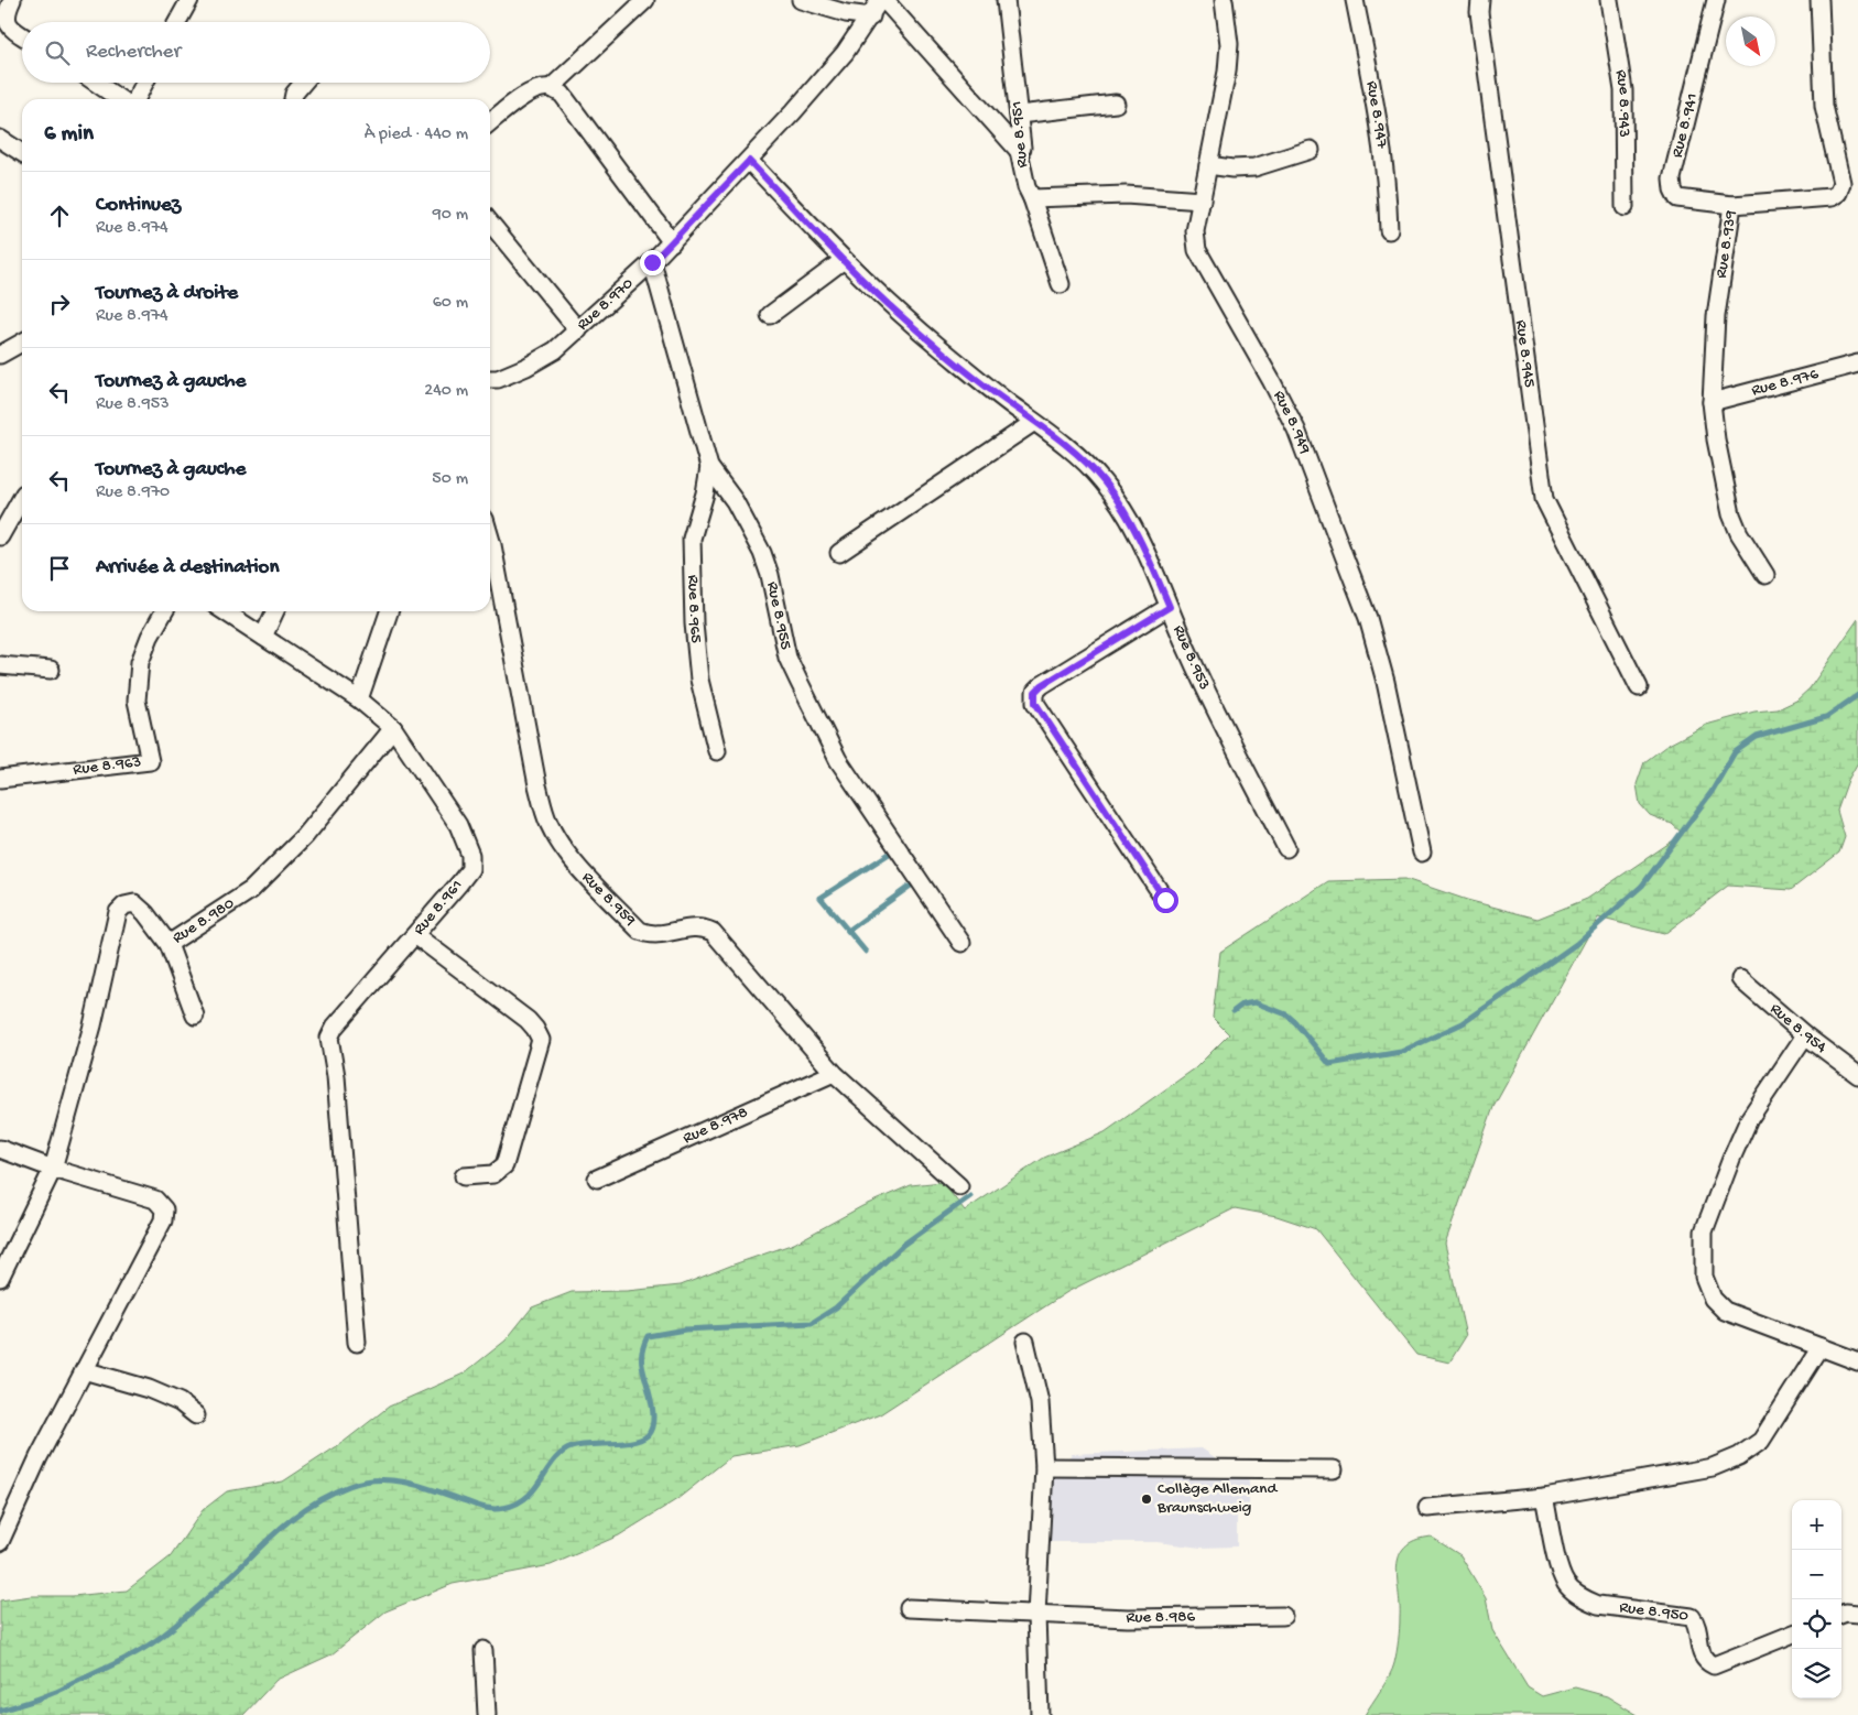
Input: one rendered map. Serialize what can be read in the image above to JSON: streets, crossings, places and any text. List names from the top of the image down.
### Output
{
  "streets": {
    "street": [
      "Rue 8.943",
      "Rue 8.947",
      "Rue 8.941",
      "Rue 8.951",
      "Rue 8.939",
      "Rue 8.970",
      "Rue 8.945",
      "Rue 8.976",
      "Rue 8.949",
      "Rue 8.965",
      "Rue 8.955",
      "Rue 8.953",
      "Rue 8.963",
      "Rue 8.959",
      "Rue 8.961",
      "Rue 8.980",
      "Rue 8.954",
      "Rue 8.978",
      "Rue 8.950",
      "Rue 8.986"
    ]
  },
  "crossings": [
    ["Rue 8.941", "Rue 8.939"],
    ["Rue 8.939", "Rue 8.976"],
    ["Rue 8.970", "Rue 8.955"],
    ["Rue 8.970", "Rue 8.953"],
    ["Rue 8.965", "Rue 8.955"],
    ["Rue 8.959", "Rue 8.978"],
    ["Rue 8.961", "Rue 8.980"]
  ],
  "places": ["Collège Allemand Braunschweig"],
  "north": "bottom right",
  "page": {
    "search": "Rechercher",
    "heading": ["6 min", "À pied · 440 m"],
    "list": [
      ["Continuez", "Rue 8.974", "90 m"],
      ["Tournez à droite", "Rue 8.974", "60 m"],
      ["Tournez à gauche", "Rue 8.953", "240 m"],
      ["Tournez à gauche", "Rue 8.970", "50 m"],
      "Arrivée à destination"
    ],
    "map_buttons": ["+", "−"]
  }
}
